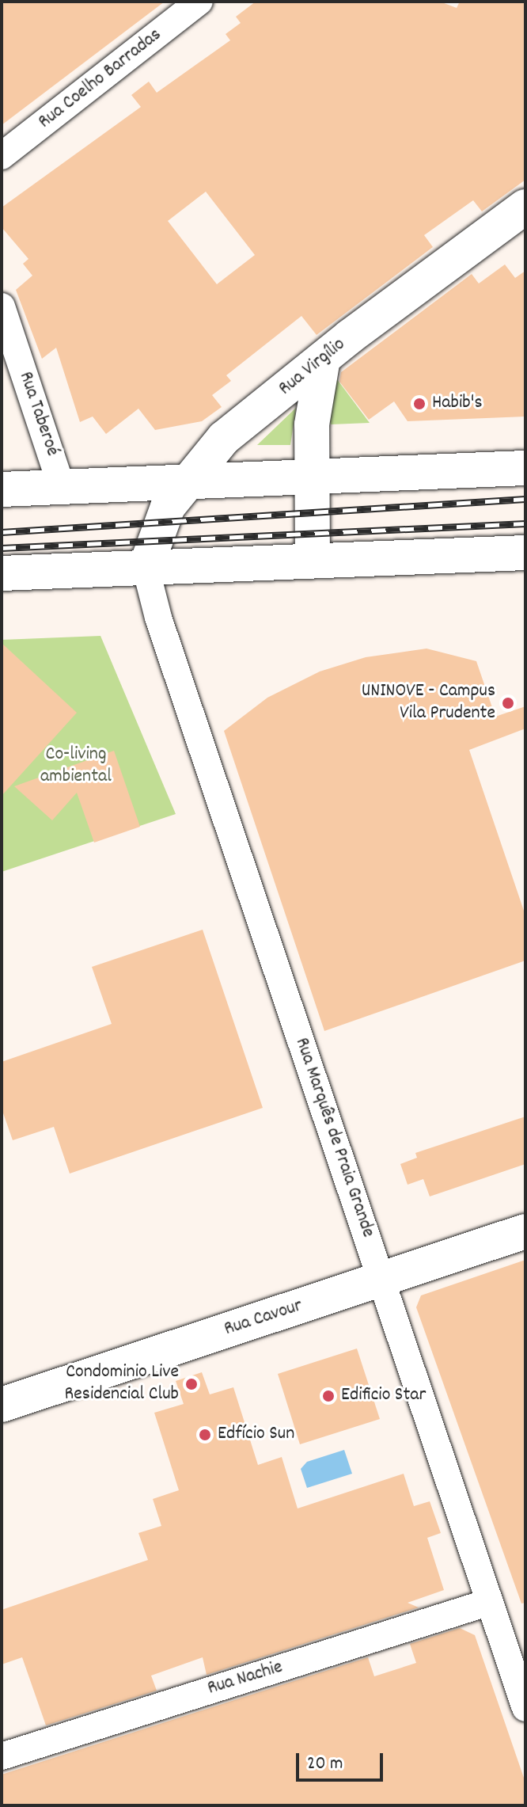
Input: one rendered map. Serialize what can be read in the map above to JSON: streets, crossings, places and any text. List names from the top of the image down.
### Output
{
  "streets": {
    "main road": ["Rua Virgílio", "Rua Cavour"],
    "street": [
      "Rua Coelho Barradas",
      "Rua Taberoé",
      "Rua Marquês de Praia Grande",
      "Rua Nachie"
    ]
  },
  "crossings": [
    ["Rua Virgílio", "Rua Marquês de Praia Grande"],
    ["Rua Marquês de Praia Grande", "Rua Cavour"],
    ["Rua Marquês de Praia Grande", "Rua Nachie"]
  ],
  "parks": ["Co-living ambiental"],
  "places": [
    "Habib's",
    "UNINOVE - Campus Vila Prudente",
    "Condominio Live Residencial Club",
    "Edificio Star",
    "Edfício Sun"
  ],
  "scale_bar": "20 m"
}
